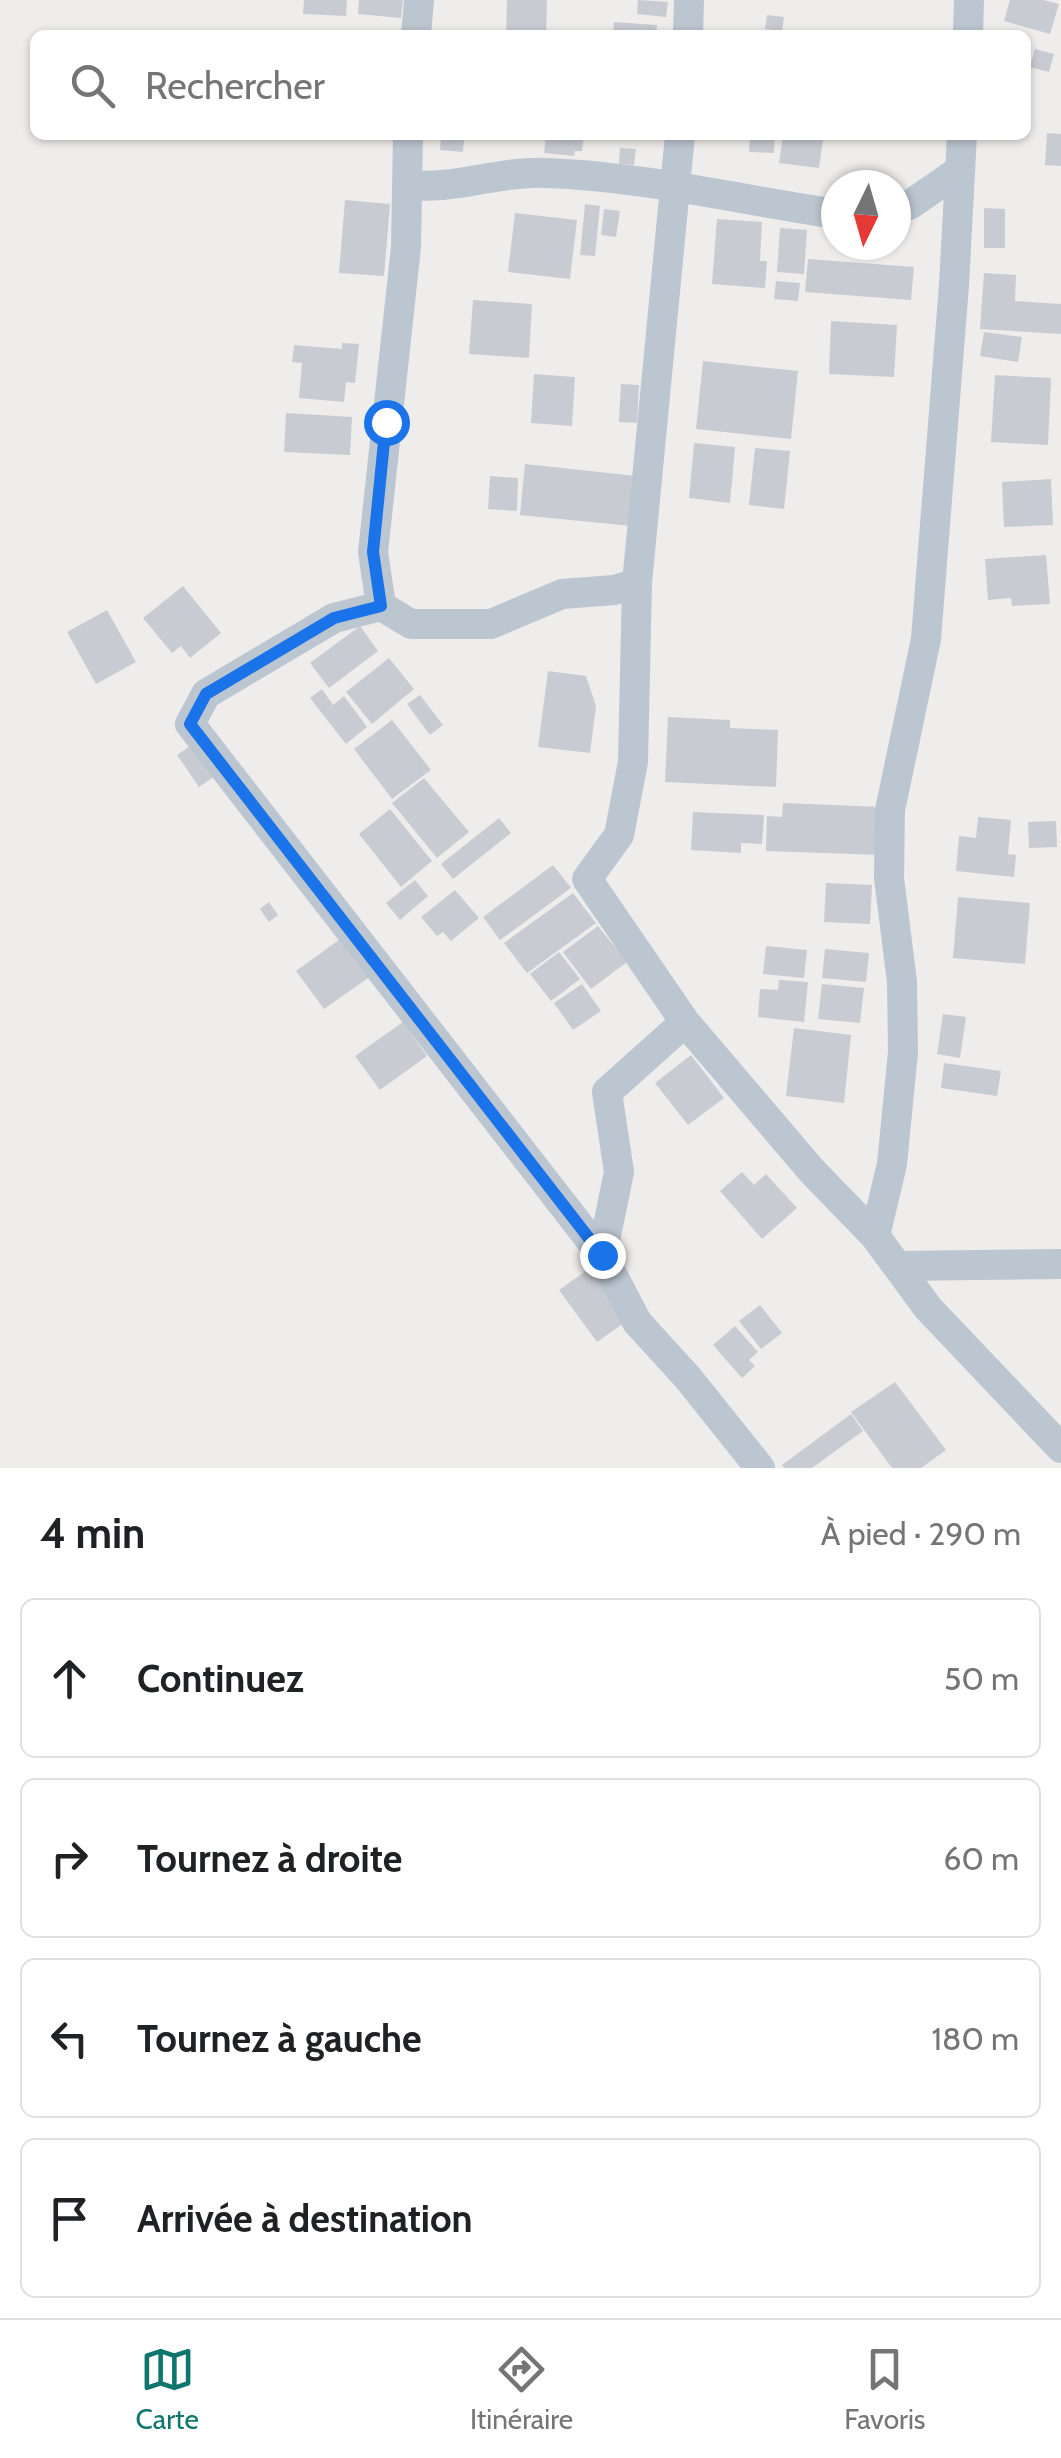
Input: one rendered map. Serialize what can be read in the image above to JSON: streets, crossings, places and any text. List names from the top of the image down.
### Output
{
  "north": "bottom",
  "page": {
    "search": "Rechercher",
    "heading": ["4 min", "À pied · 290 m"],
    "list": [
      ["Continuez", "50 m"],
      ["Tournez à droite", "60 m"],
      ["Tournez à gauche", "180 m"],
      "Arrivée à destination"
    ],
    "nav": ["Carte", "Itinéraire", "Favoris"]
  }
}
